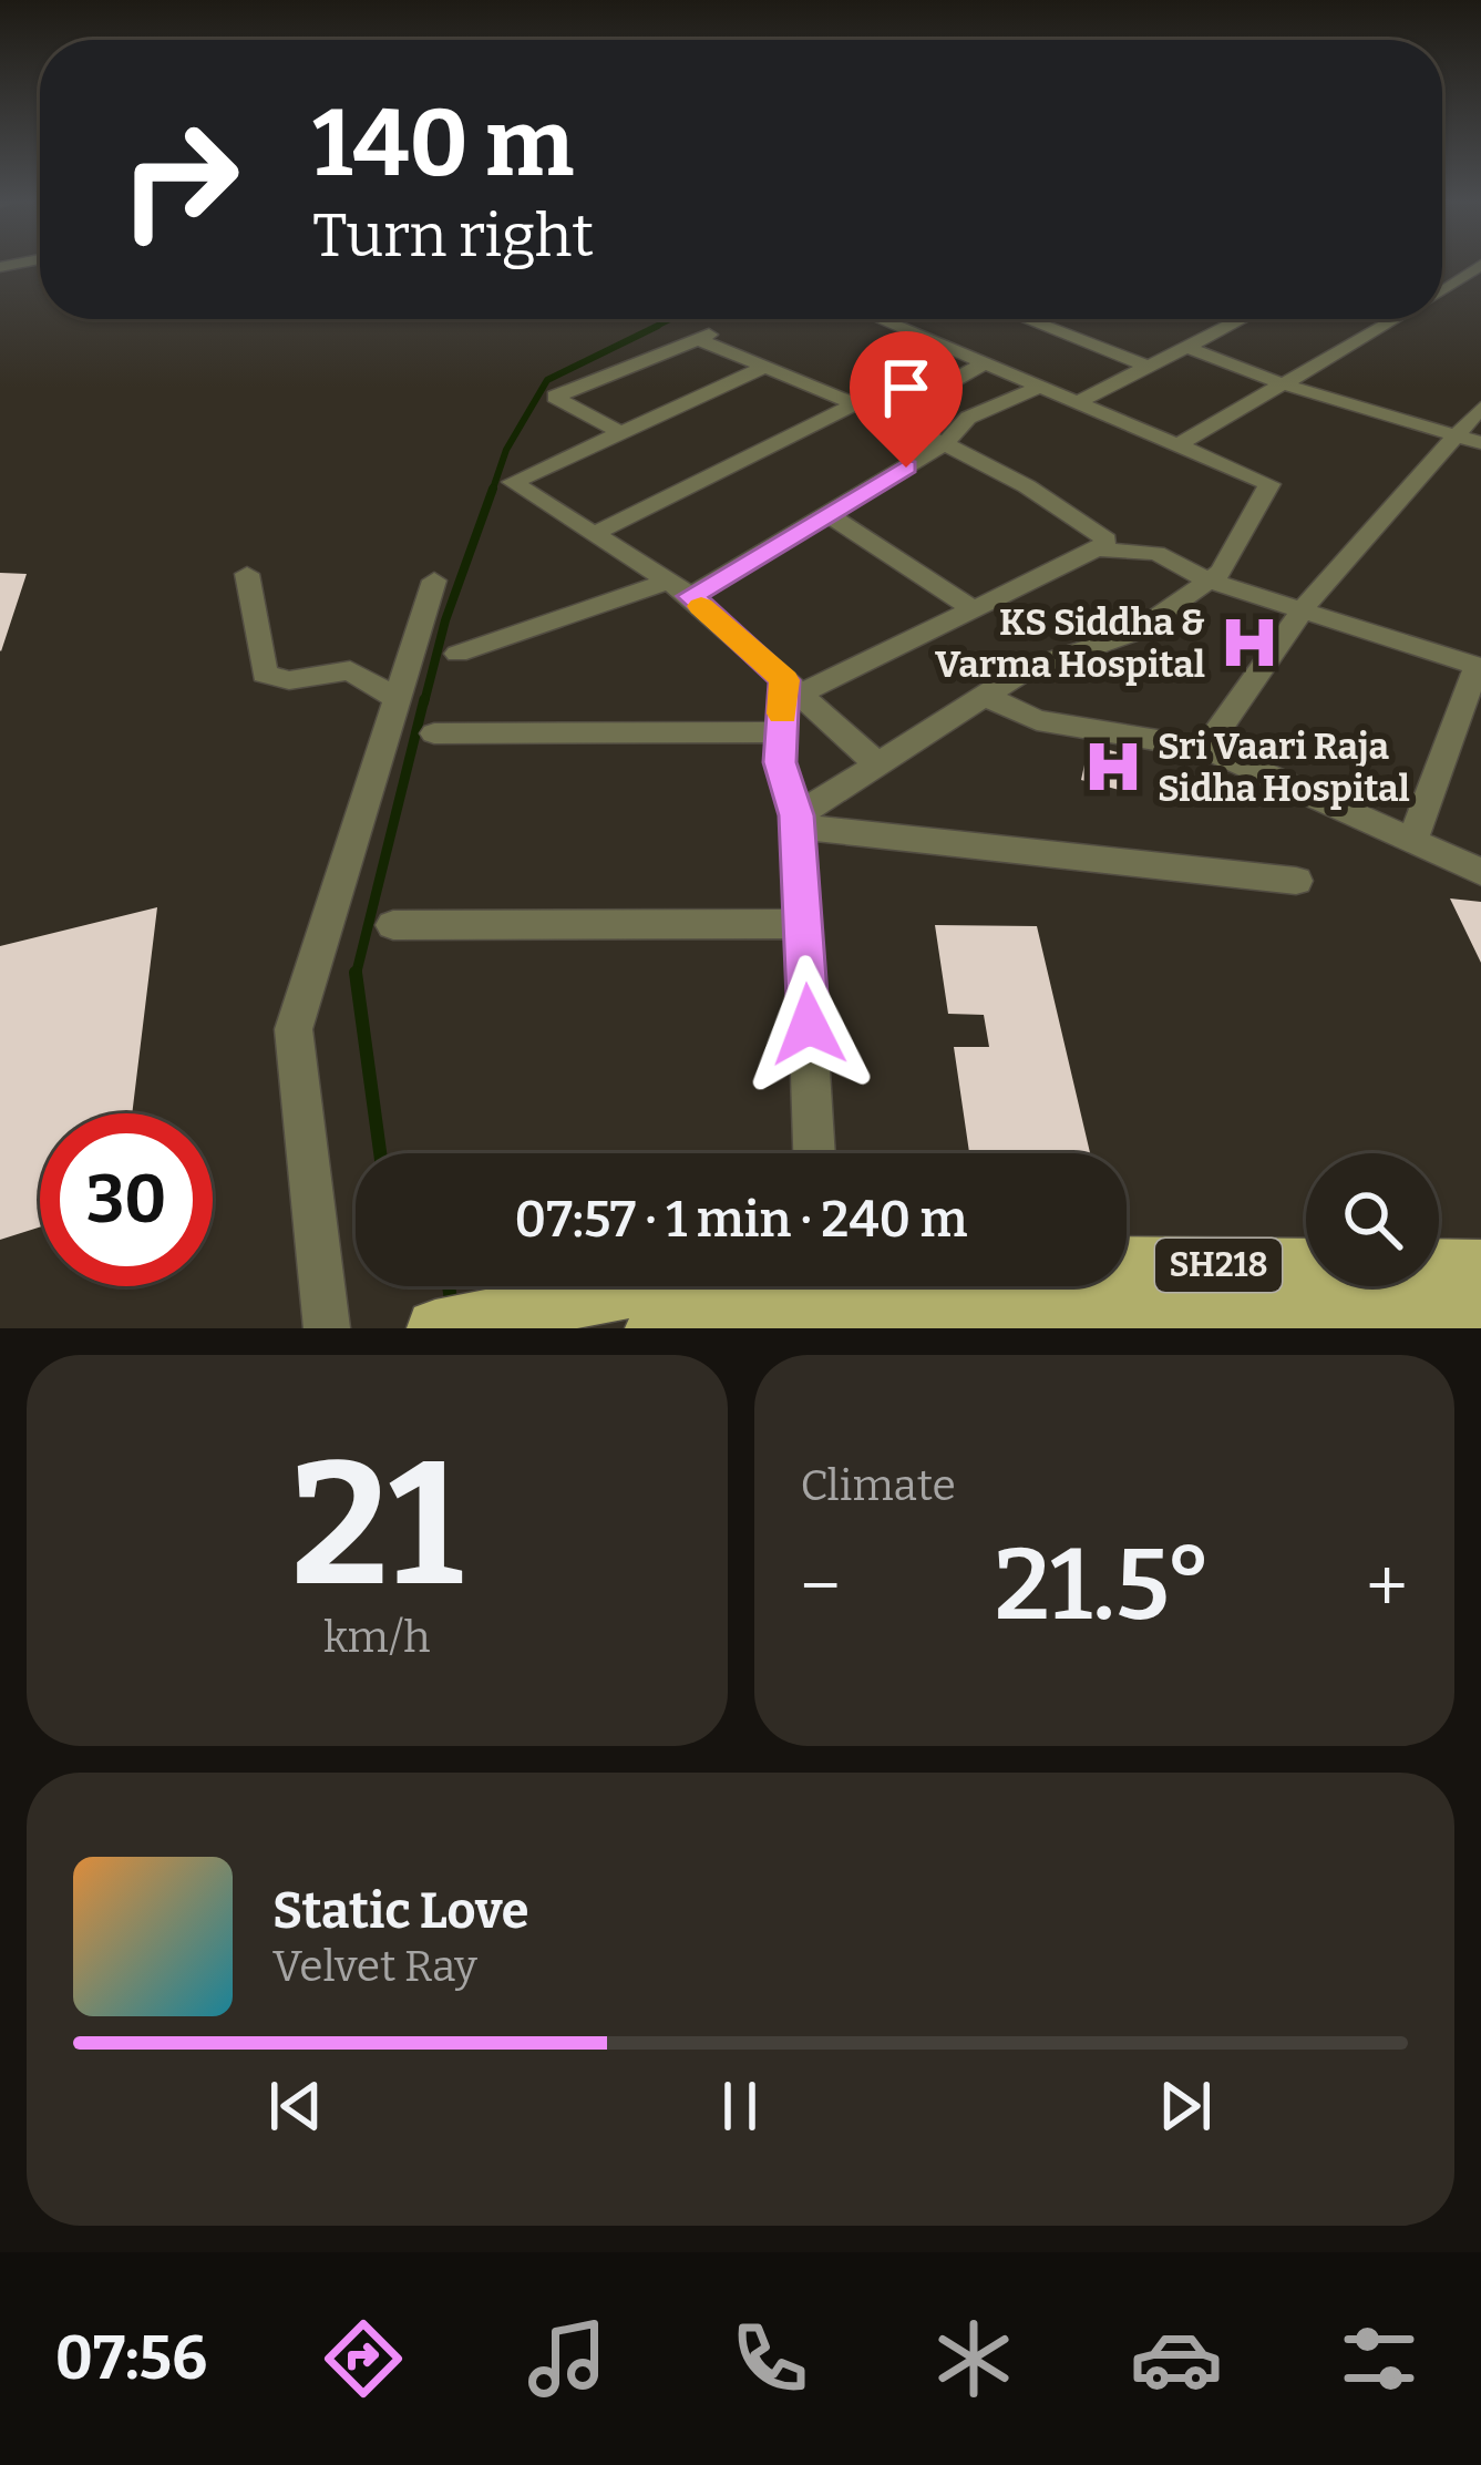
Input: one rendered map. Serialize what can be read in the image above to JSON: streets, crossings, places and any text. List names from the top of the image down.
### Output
{
  "streets": {
    "main road": ["SH218"]
  },
  "places": {
    "hospital": ["KS Siddha & Varma Hospital", "Sri Vaari Raja Sidha Hospital"]
  },
  "page": {
    "turn": ["140 m", "Turn right"],
    "limit": "30",
    "trip": "07:57 · 1 min · 240 m",
    "tile": [
      ["21", "km/h"],
      "Climate"
    ],
    "heat": ["−", "21.5°", "+"],
    "song": ["Static Love", "Velvet Ray"],
    "tabs": "07:56"
  }
}
